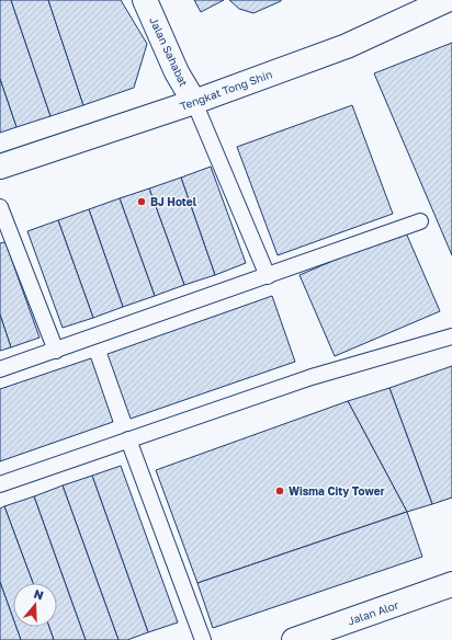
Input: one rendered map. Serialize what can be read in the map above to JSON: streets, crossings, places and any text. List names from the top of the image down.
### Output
{
  "streets": {
    "street": ["Jalan Sahabat", "Tengkat Tong Shin", "Jalan Alor"]
  },
  "crossings": [
    ["Jalan Sahabat", "Tengkat Tong Shin"]
  ],
  "places": ["BJ Hotel", "Wisma City Tower"],
  "north": "top"
}
